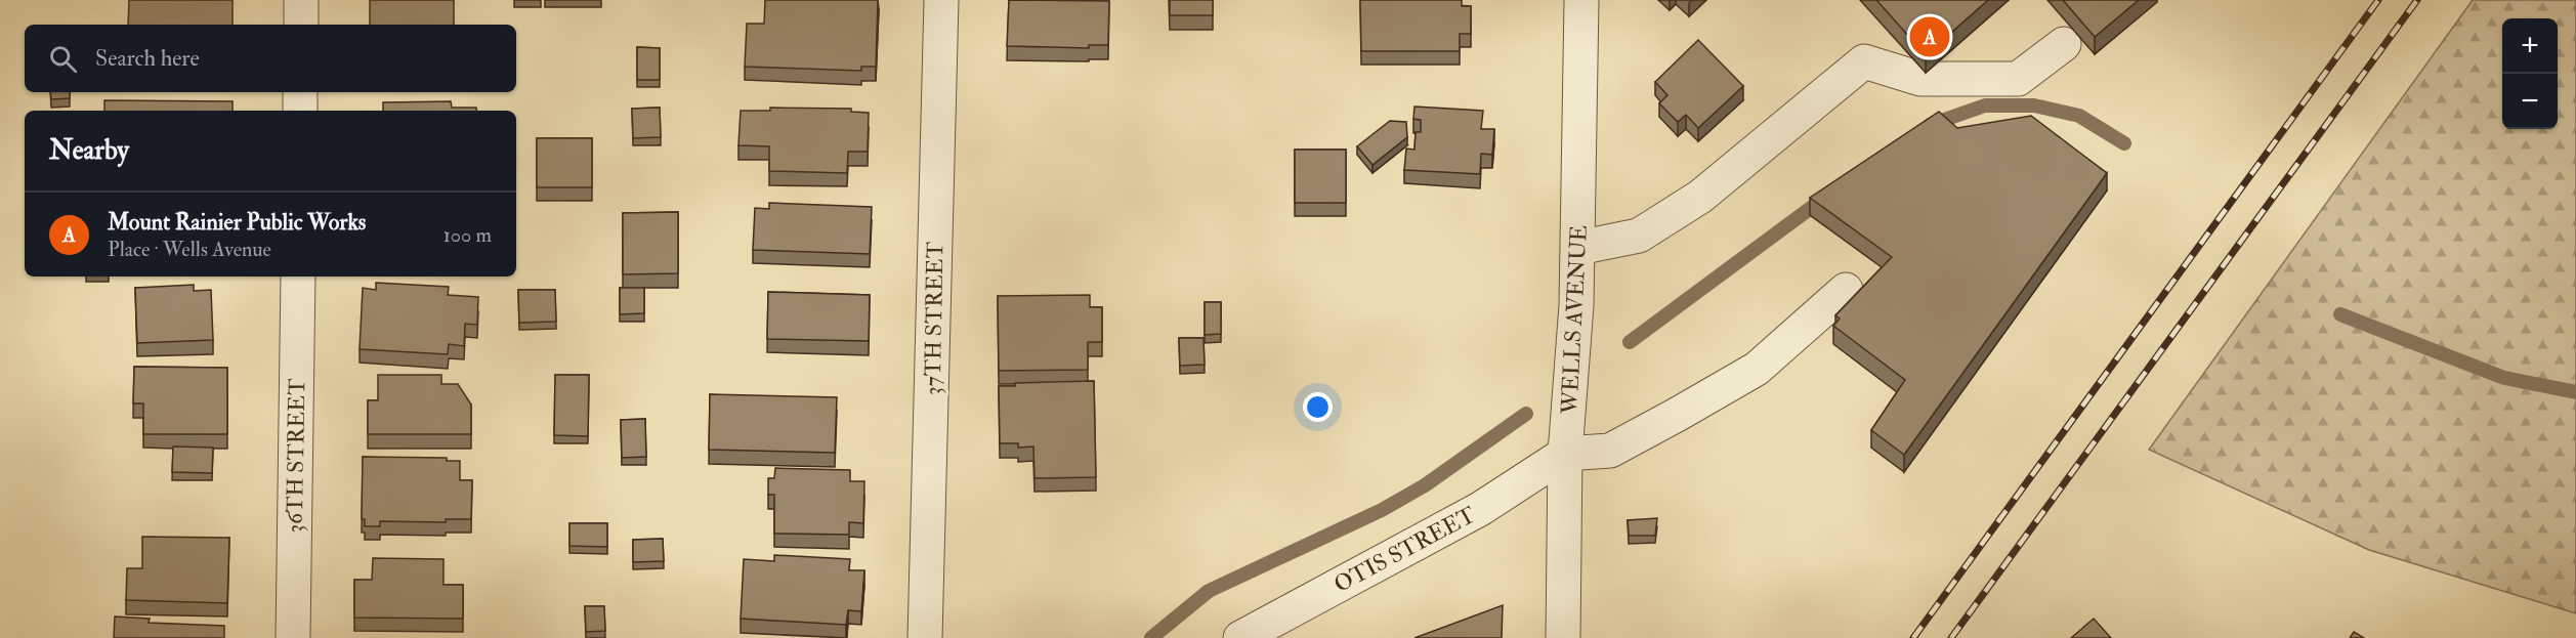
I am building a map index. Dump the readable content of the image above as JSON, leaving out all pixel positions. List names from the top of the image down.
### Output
{
  "streets": {
    "street": [
      "37TH STREET",
      "WELLS AVENUE",
      "36TH STREET",
      "OTIS STREET"
    ]
  },
  "crossings": [
    ["WELLS AVENUE", "OTIS STREET"]
  ],
  "page": {
    "pins": "A",
    "map_buttons": ["+", "−"],
    "search": "Search here",
    "heading": "Nearby",
    "list": [
      {
        "mark": "A",
        "name": "Mount Rainier Public Works",
        "note": "Place · Wells Avenue",
        "value": "100 m"
      }
    ]
  }
}
